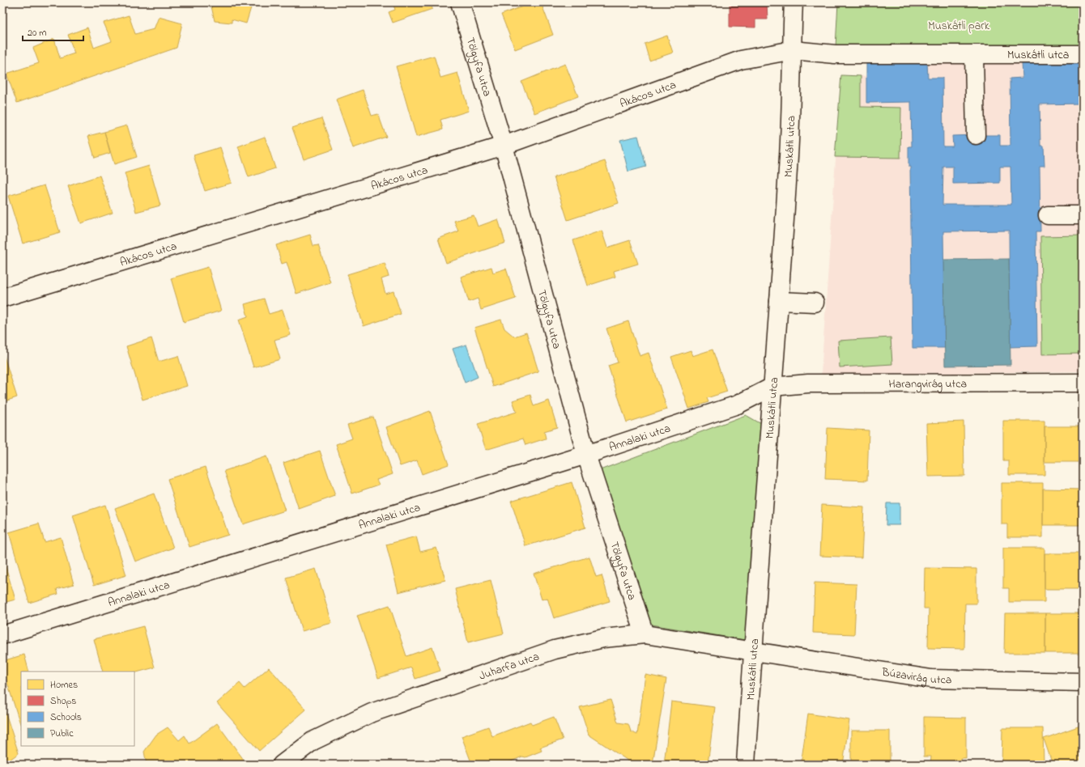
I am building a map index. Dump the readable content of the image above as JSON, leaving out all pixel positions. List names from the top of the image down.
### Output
{
  "streets": {
    "street": [
      "Muskátli utca",
      "Tölgyfa utca",
      "Akácos utca",
      "Harangvirág utca",
      "Annalaki utca",
      "Juharfa utca",
      "Búzavirág utca"
    ]
  },
  "crossings": [
    ["Muskátli utca", "Akácos utca"],
    ["Muskátli utca", "Harangvirág utca"],
    ["Muskátli utca", "Annalaki utca"],
    ["Muskátli utca", "Juharfa utca"],
    ["Muskátli utca", "Búzavirág utca"],
    ["Tölgyfa utca", "Akácos utca"],
    ["Tölgyfa utca", "Annalaki utca"],
    ["Tölgyfa utca", "Juharfa utca"],
    ["Harangvirág utca", "Annalaki utca"],
    ["Juharfa utca", "Búzavirág utca"]
  ],
  "parks": ["Muskátli park"],
  "legend": [
    "Homes",
    "Shops",
    "Schools",
    "Public"
  ],
  "scale_bar": "20 m"
}
